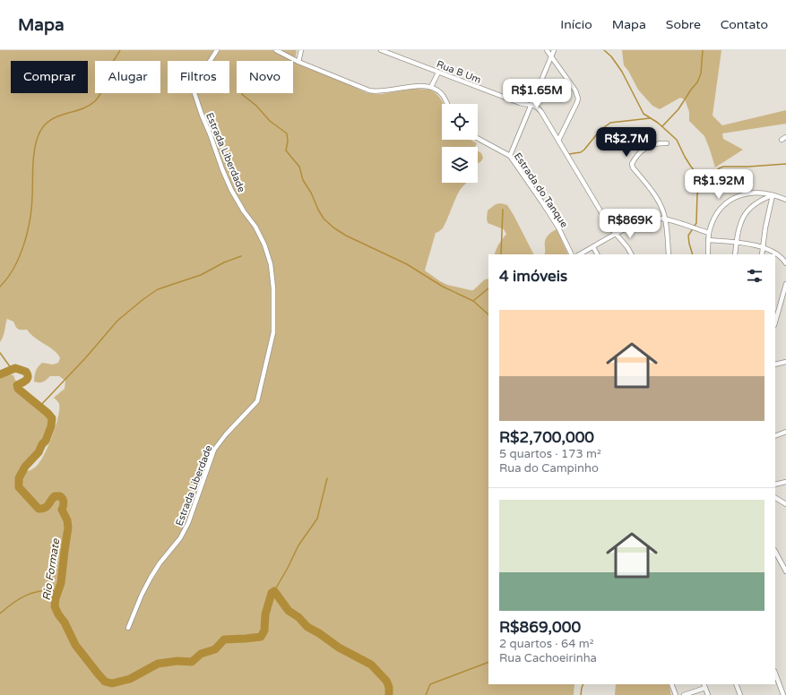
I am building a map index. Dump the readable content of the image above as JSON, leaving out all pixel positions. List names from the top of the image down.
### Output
{
  "streets": {
    "street": ["Rua B Um", "Estrada Liberdade", "Estrada do Tanque"]
  },
  "water": ["Rio Formate"],
  "page": {
    "header": "Mapa",
    "nav": [
      "Início",
      "Mapa",
      "Sobre",
      "Contato"
    ],
    "chip": [
      "Comprar",
      "Alugar",
      "Filtros",
      "Novo"
    ],
    "price": [
      "R$1.65M",
      "R$2.7M",
      "R$1.92M",
      "R$869K"
    ],
    "heading": "4 imóveis",
    "list": [
      {
        "name": "R$2,700,000",
        "note": "5 quartos · 173 m² · Rua do Campinho"
      },
      {
        "name": "R$869,000",
        "note": "2 quartos · 64 m² · Rua Cachoeirinha"
      }
    ]
  }
}
